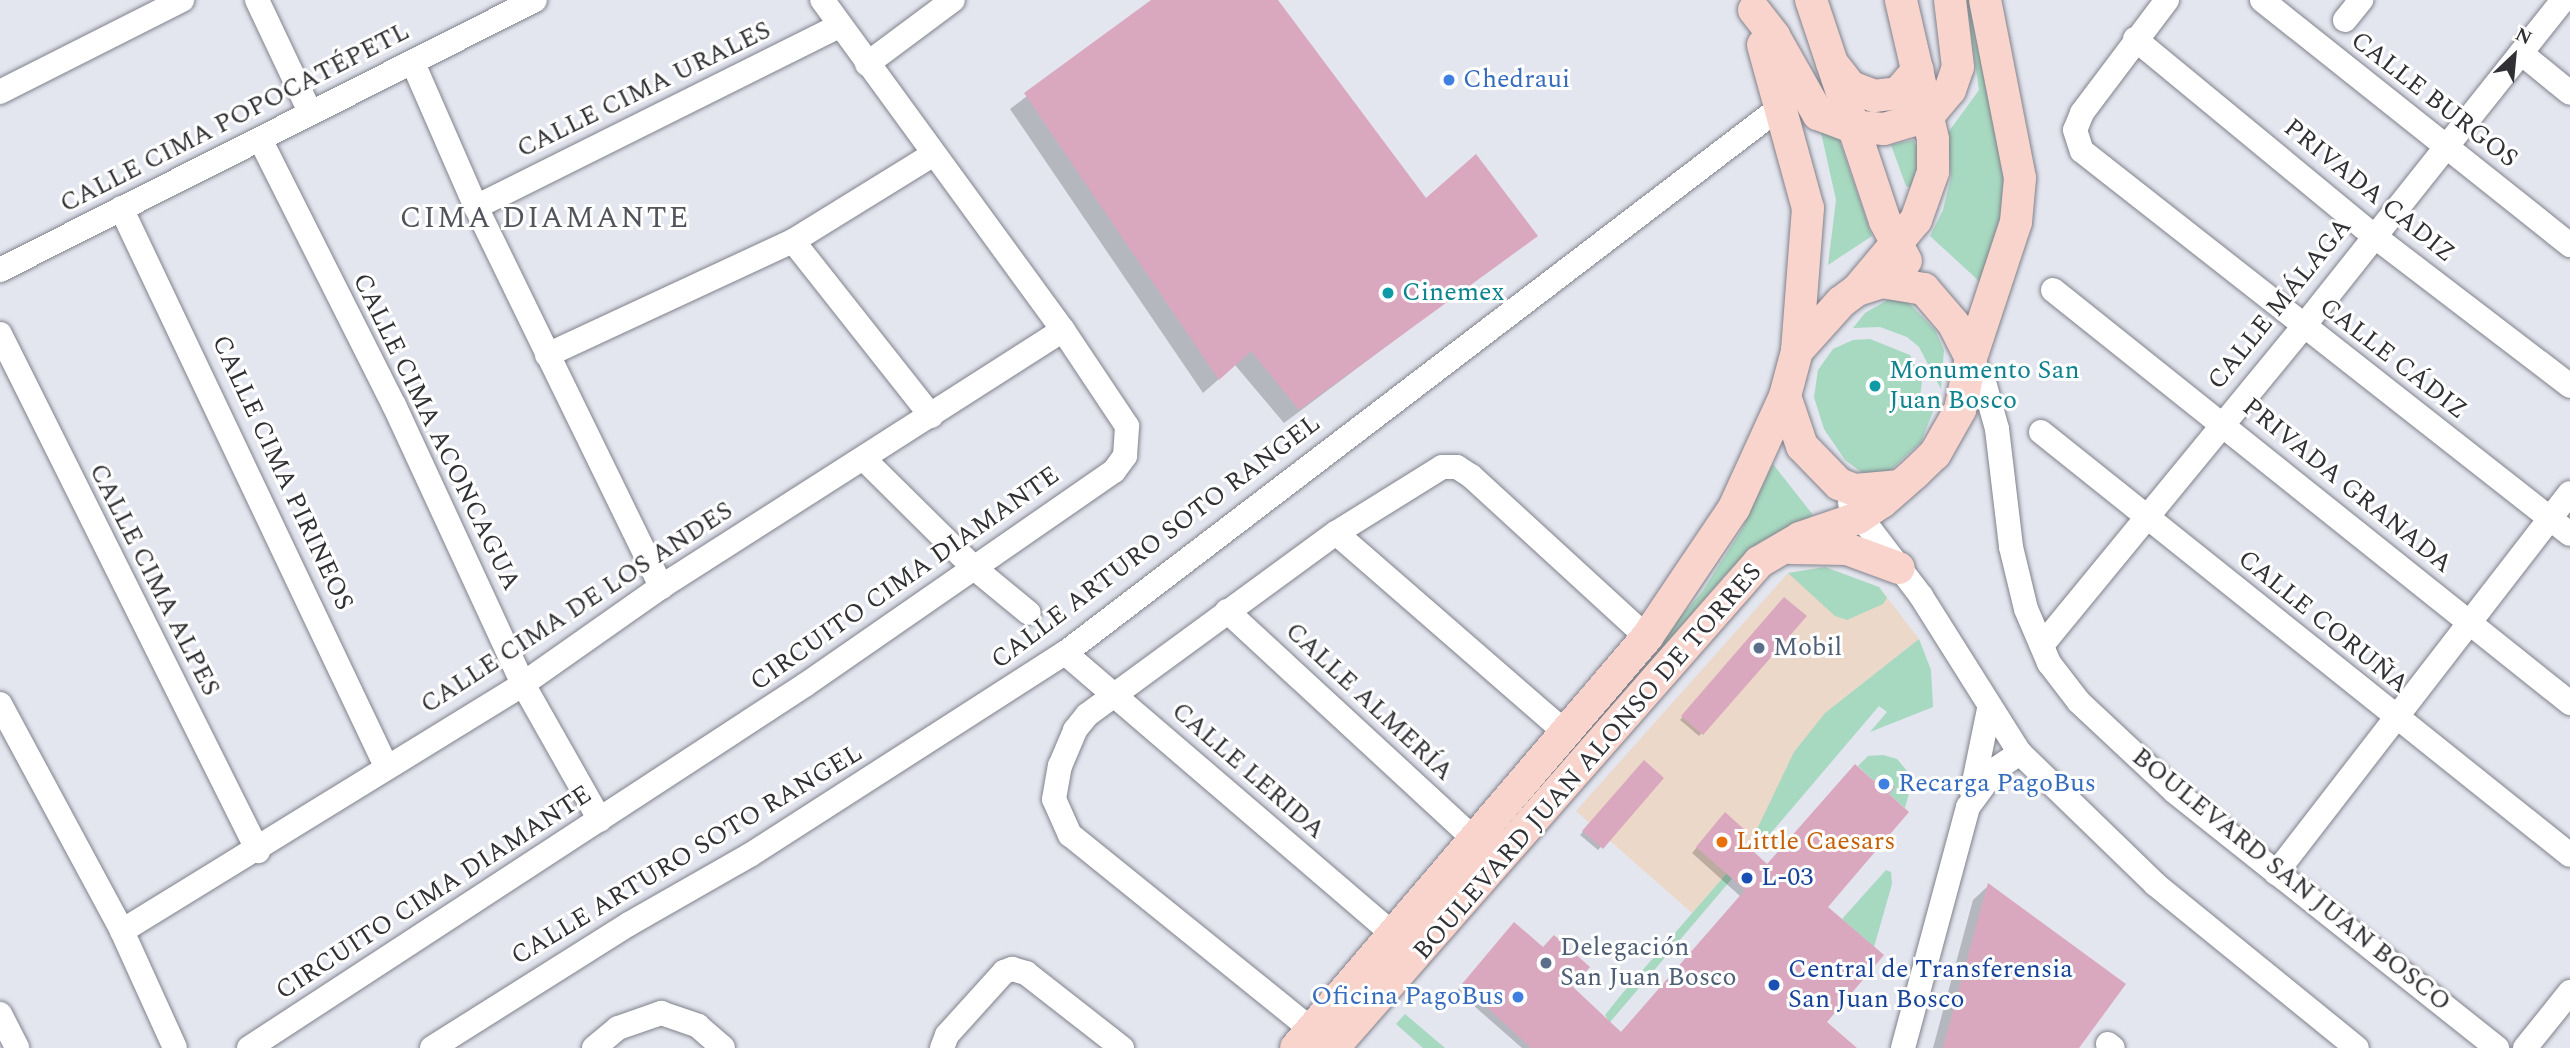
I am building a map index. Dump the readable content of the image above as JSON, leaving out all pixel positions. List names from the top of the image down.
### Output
{
  "streets": {
    "main road": ["BOULEVARD JUAN ALONSO DE TORRES"],
    "street": [
      "CALLE CIMA URALES",
      "CALLE BURGOS",
      "CALLE CIMA POPOCATÉPETL",
      "PRIVADA CADIZ",
      "CALLE MÁLAGA",
      "CALLE CÁDIZ",
      "CALLE CIMA ACONCAGUA",
      "CALLE CIMA PIRINEOS",
      "PRIVADA GRANADA",
      "CALLE ARTURO SOTO RANGEL",
      "CIRCUITO CIMA DIAMANTE",
      "CALLE CIMA ALPES",
      "CALLE CIMA DE LOS ANDES",
      "CALLE CORUÑA",
      "CALLE ALMERÍA",
      "CALLE LERIDA",
      "BOULEVARD SAN JUAN BOSCO"
    ]
  },
  "crossings": [
    ["CALLE CIMA URALES", "CIRCUITO CIMA DIAMANTE"],
    ["CALLE BURGOS", "CALLE MÁLAGA"],
    ["CALLE CIMA POPOCATÉPETL", "CALLE CIMA ACONCAGUA"],
    ["CALLE CIMA POPOCATÉPETL", "CALLE CIMA PIRINEOS"],
    ["PRIVADA CADIZ", "CALLE MÁLAGA"],
    ["PRIVADA CADIZ", "CALLE CÁDIZ"],
    ["CALLE MÁLAGA", "CALLE CÁDIZ"],
    ["CALLE MÁLAGA", "PRIVADA GRANADA"],
    ["CALLE MÁLAGA", "CALLE CORUÑA"],
    ["CALLE MÁLAGA", "BOULEVARD SAN JUAN BOSCO"],
    ["CALLE CIMA ACONCAGUA", "CIRCUITO CIMA DIAMANTE"],
    ["CALLE CIMA ACONCAGUA", "CALLE CIMA DE LOS ANDES"],
    ["CALLE CIMA PIRINEOS", "CALLE CIMA DE LOS ANDES"],
    ["CALLE ARTURO SOTO RANGEL", "CALLE LERIDA"],
    ["CIRCUITO CIMA DIAMANTE", "CALLE CIMA DE LOS ANDES"],
    ["CALLE CIMA ALPES", "CALLE CIMA DE LOS ANDES"],
    ["CALLE ALMERÍA", "BOULEVARD JUAN ALONSO DE TORRES"],
    ["BOULEVARD JUAN ALONSO DE TORRES", "CALLE LERIDA"],
    ["BOULEVARD JUAN ALONSO DE TORRES", "BOULEVARD SAN JUAN BOSCO"]
  ],
  "districts": ["CIMA DIAMANTE"],
  "places": [
    "Chedraui",
    "Cinemex",
    "Monumento San Juan Bosco",
    "Mobil",
    "Recarga PagoBus",
    "Little Caesars",
    "L-03",
    "Delegación San Juan Bosco",
    "Central de Transferensia San Juan Bosco",
    "Oficina PagoBus"
  ],
  "north": "top right"
}
